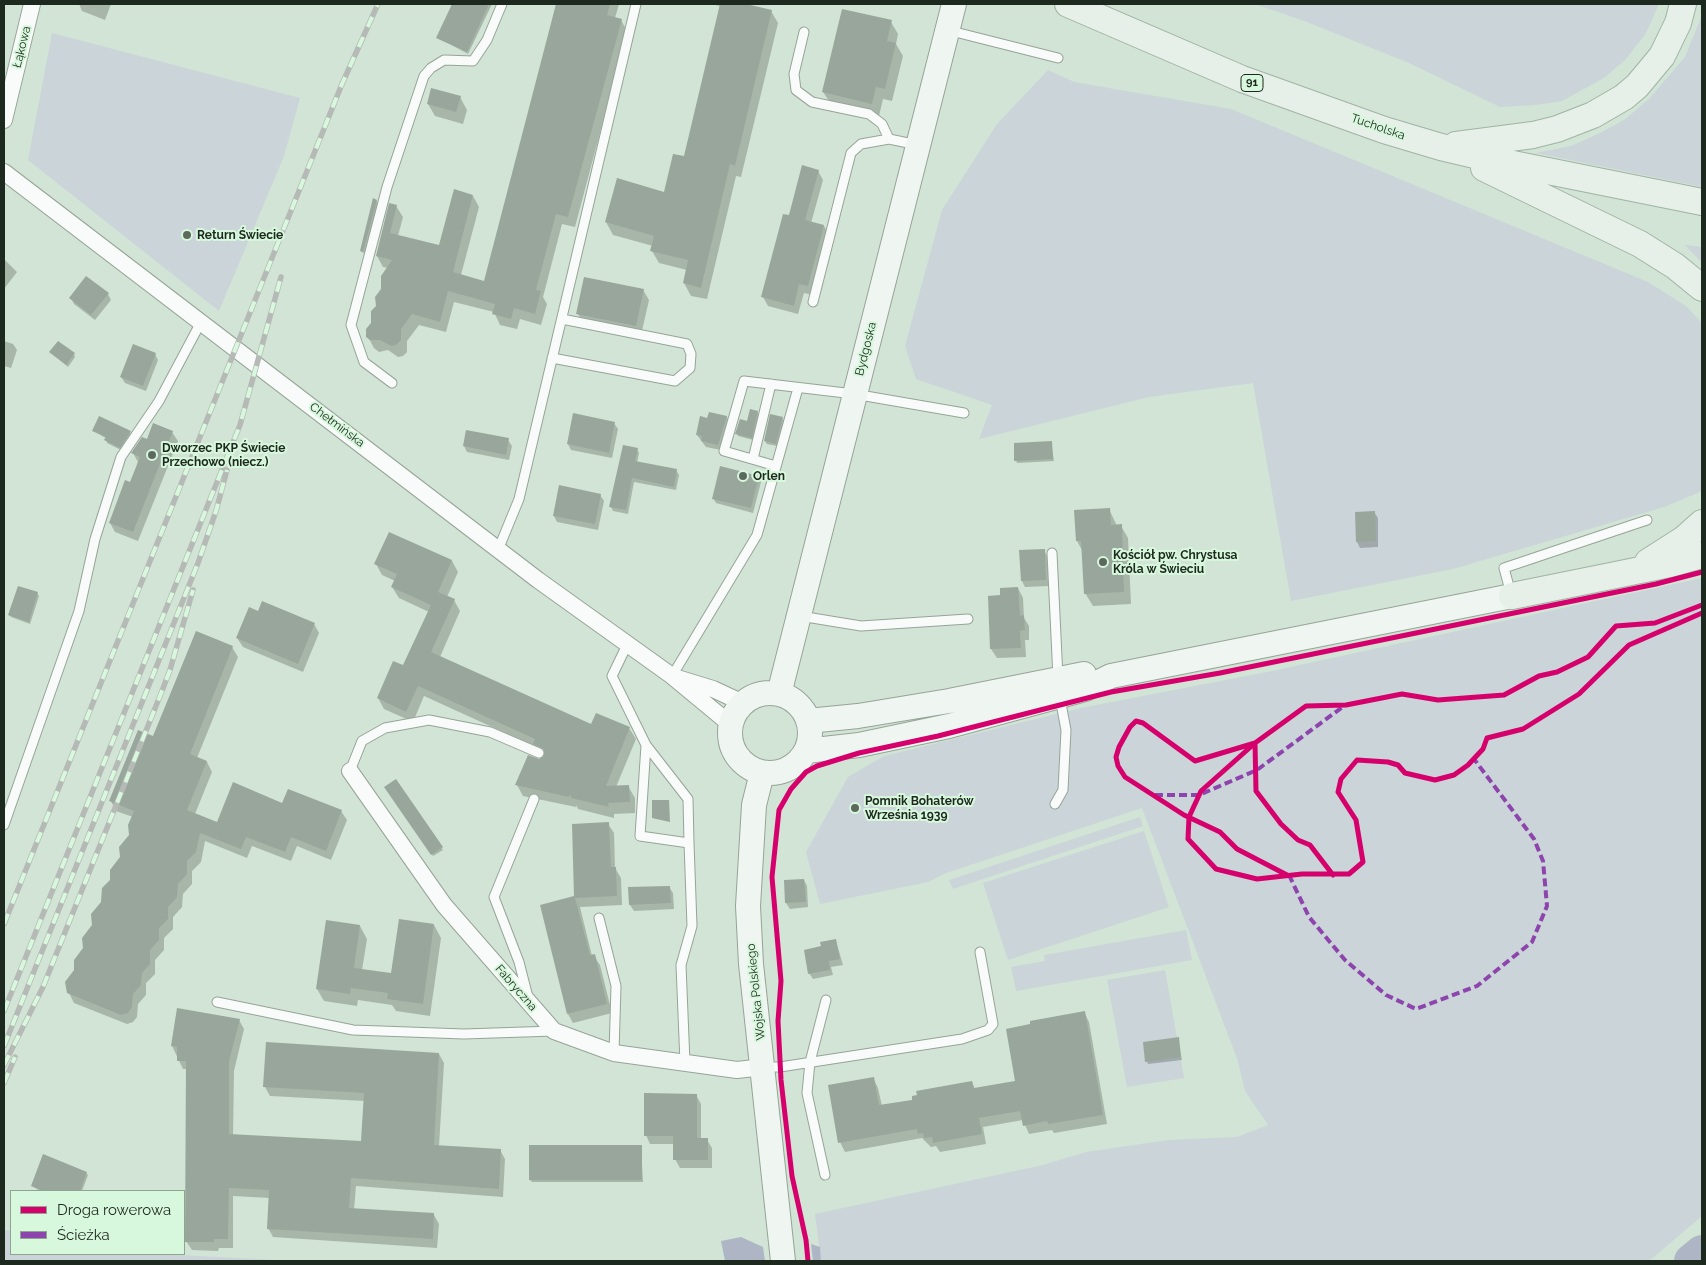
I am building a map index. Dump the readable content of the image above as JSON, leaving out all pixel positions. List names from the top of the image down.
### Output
{
  "streets": {
    "main road": ["91", "Tucholska"],
    "street": [
      "Łąkowa",
      "Bydgoska",
      "Chełmińska",
      "Fabryczna",
      "Wojska Polskiego"
    ]
  },
  "crossings": [
    ["Bydgoska", "Chełmińska"],
    ["Bydgoska", "Wojska Polskiego"],
    ["Chełmińska", "Wojska Polskiego"],
    ["Fabryczna", "Wojska Polskiego"]
  ],
  "places": [
    "Return Świecie",
    "Dworzec PKP Świecie Przechowo (niecz.)",
    "Orlen",
    "Kościół pw. Chrystusa Króla w Świeciu",
    "Pomnik Bohaterów Września 1939"
  ],
  "legend": ["Droga rowerowa", "Ścieżka"]
}
